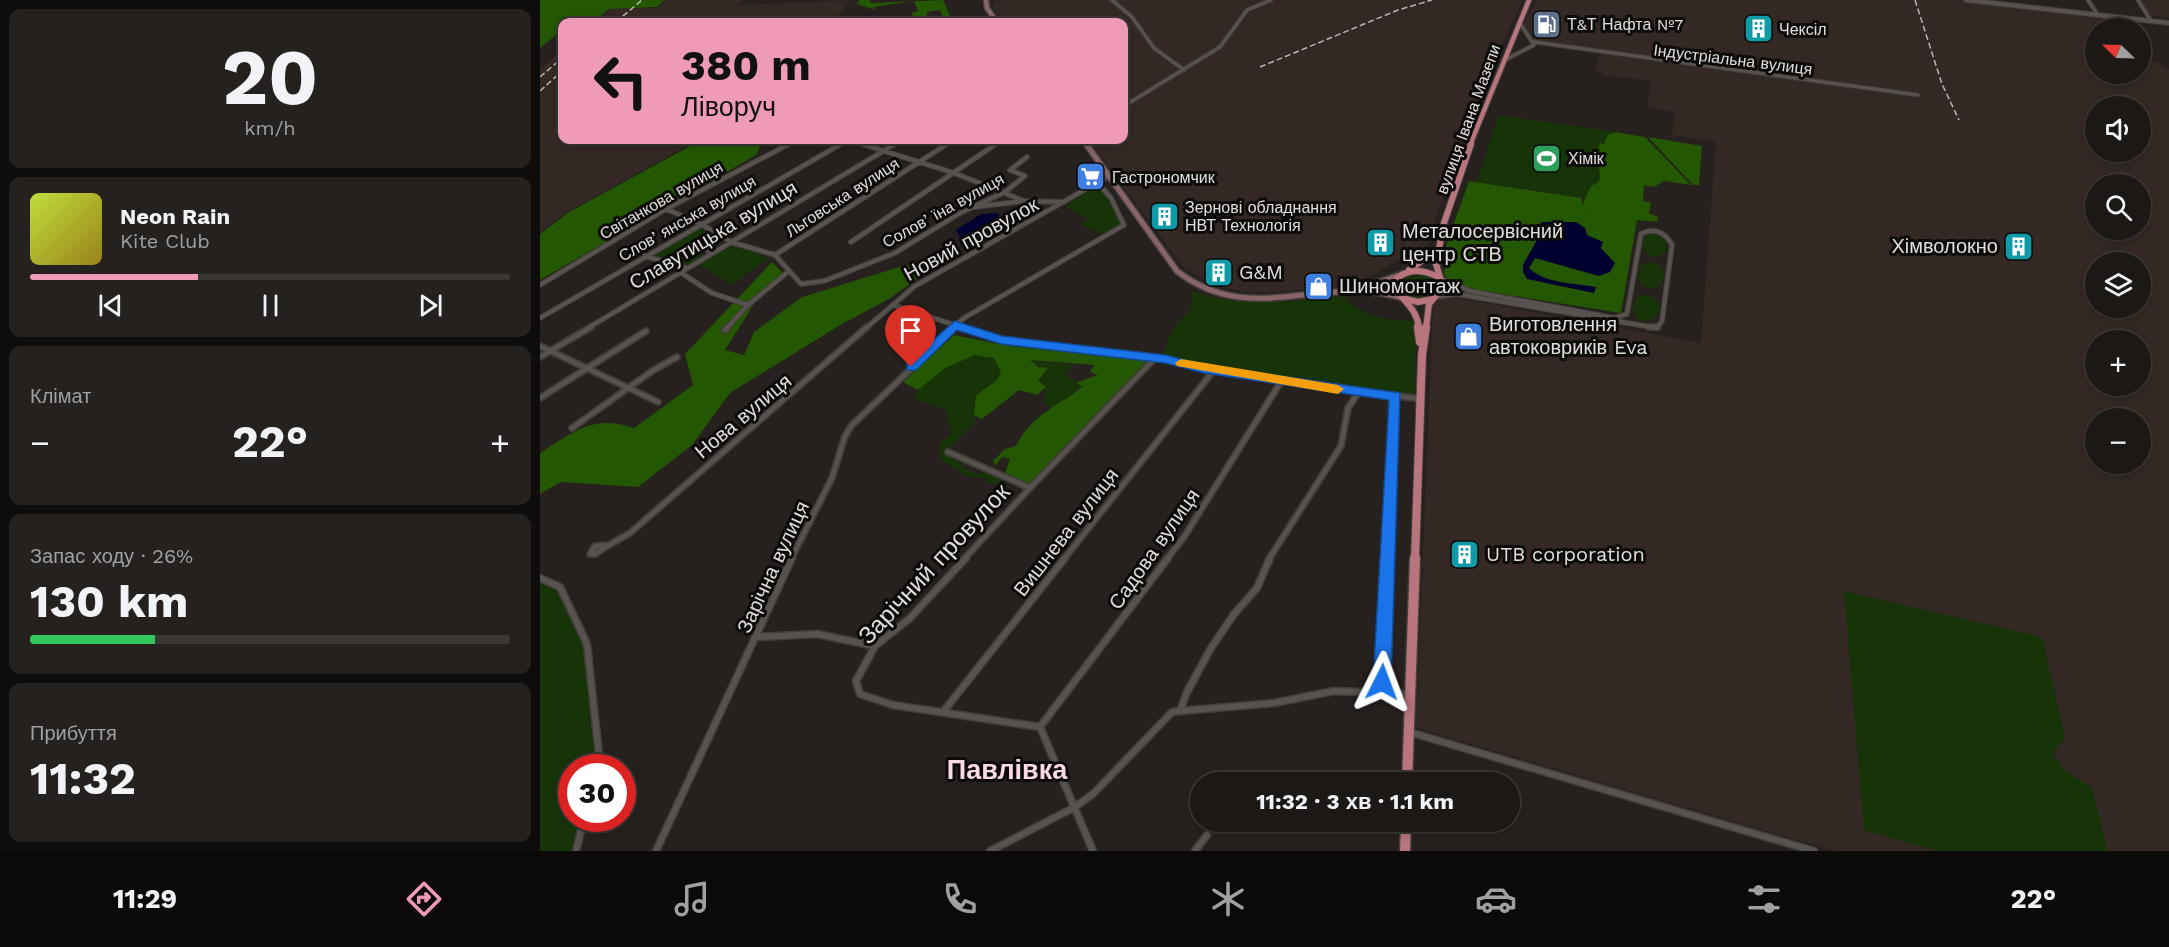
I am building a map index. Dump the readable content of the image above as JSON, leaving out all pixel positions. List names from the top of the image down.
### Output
{
  "streets": {
    "main road": ["вулиця Івана Мазепи"],
    "street": [
      "Індустріальна вулиця",
      "Льговська вулиця",
      "Світанкова вулиця",
      "Соловʼїна вулиця",
      "Словʼянська вулиця",
      "Славутицька вулиця",
      "Новий провулок",
      "Нова вулиця",
      "Вишнева вулиця",
      "Садова вулиця",
      "Зарічний провулок",
      "Зарічна вулиця"
    ]
  },
  "crossings": [
    ["Індустріальна вулиця", "вулиця Івана Мазепи"],
    ["Новий провулок", "Нова вулиця"],
    ["Вишнева вулиця", "Зарічний провулок"],
    ["Садова вулиця", "Зарічний провулок"]
  ],
  "districts": ["Павлівка"],
  "places": {
    "fuel station": ["Т&Т Нафта №7"],
    "building": [
      "Чексіл",
      "Зернові обладнання НВТ Технологія",
      "Металосервісний центр СТВ",
      "Хімволокно",
      "G&M",
      "UTB corporation"
    ],
    "sports": ["Хімік"],
    "supermarket": ["Гастрономчик"],
    "shop": ["Шиномонтаж", "Виготовлення автоковриків Eva"]
  },
  "north": "top left",
  "page": {
    "tile": [
      ["20", "km/h"],
      "Клімат",
      ["Запас ходу · 26%", "130 km"],
      ["Прибуття", "11:32"]
    ],
    "map_buttons": ["+", "−"],
    "turn": ["380 m", "Ліворуч"],
    "song": ["Neon Rain", "Kite Club"],
    "heat": ["−", "22°", "+"],
    "limit": "30",
    "trip": "11:32 · 3 хв · 1.1 km",
    "tabs": ["11:29", "22°"]
  }
}
